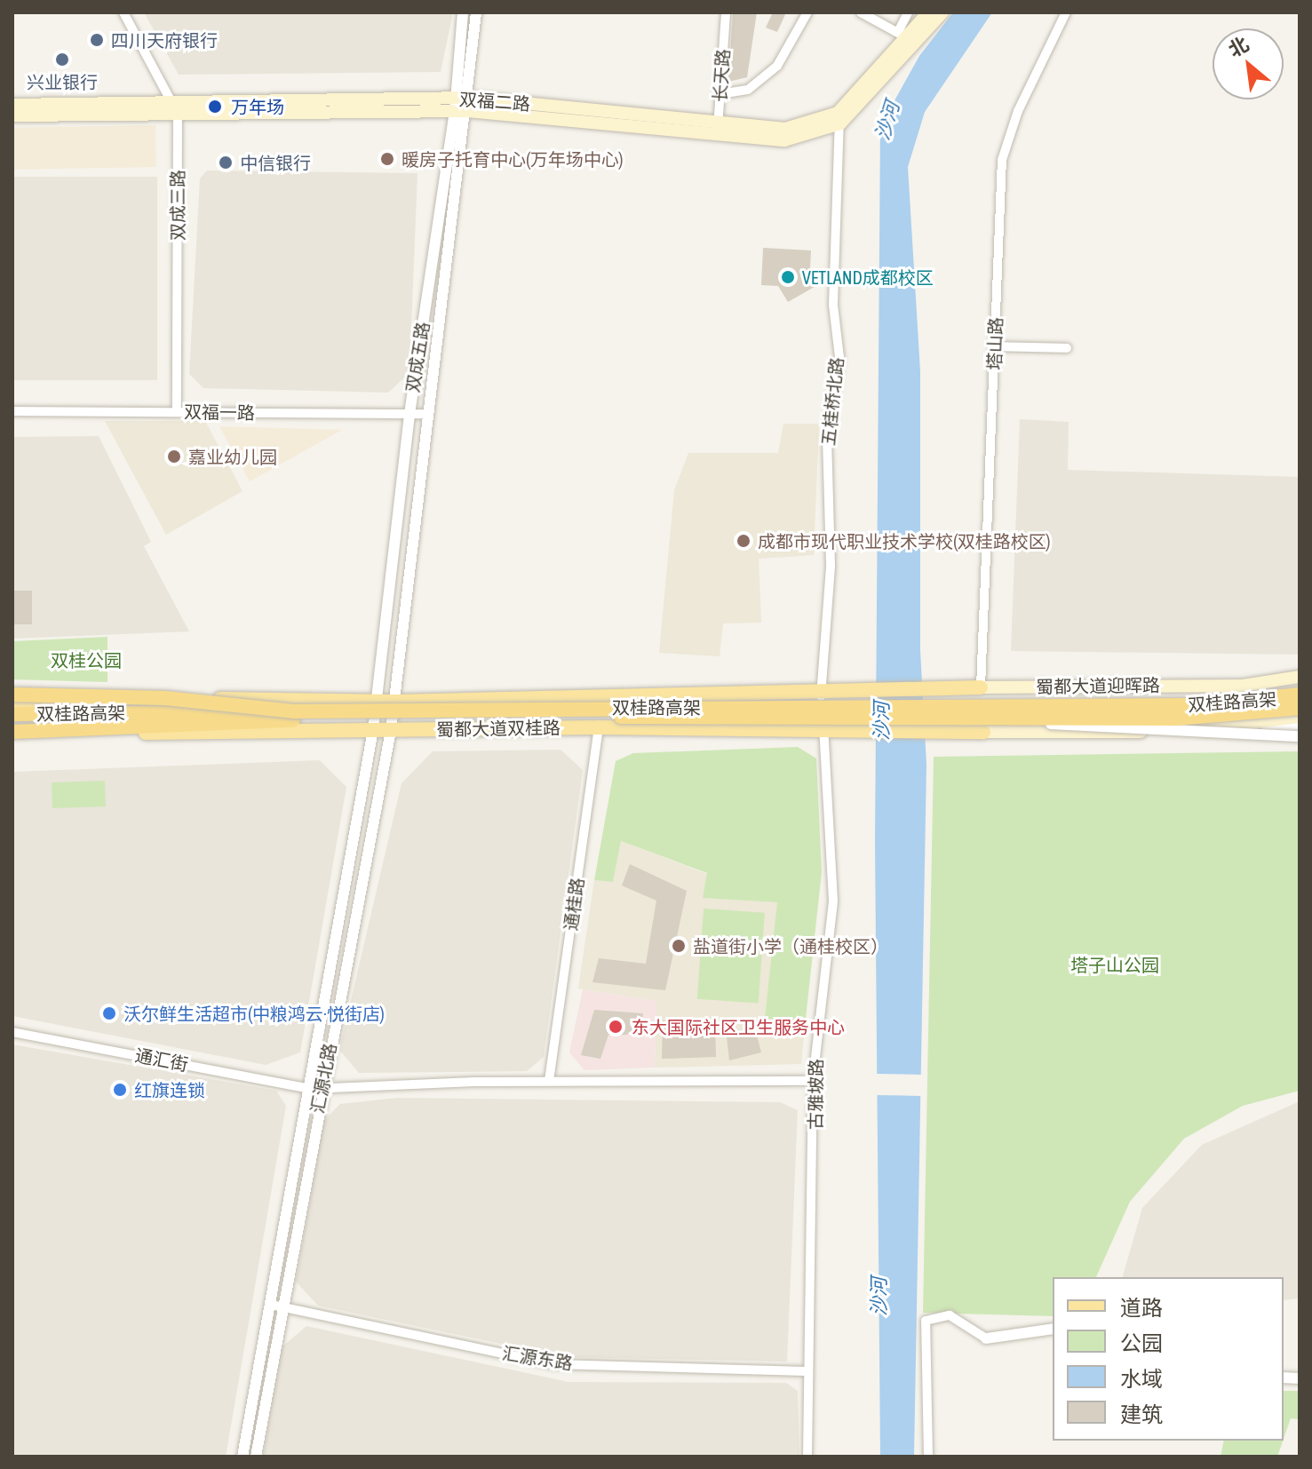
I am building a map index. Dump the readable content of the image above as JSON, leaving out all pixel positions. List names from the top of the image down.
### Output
{
  "streets": {
    "highway": ["双桂路高架"],
    "main road": ["双福二路", "蜀都大道迎晖路", "蜀都大道双桂路"],
    "street": [
      "长天路",
      "双成三路",
      "塔山路",
      "双成五路",
      "五桂桥北路",
      "双福一路",
      "通桂路",
      "通汇街",
      "汇源北路",
      "古雅坡路",
      "汇源东路"
    ]
  },
  "crossings": [
    ["长天路", "双福二路"],
    ["双福二路", "双成三路"],
    ["双福二路", "双成五路"],
    ["双福二路", "五桂桥北路"],
    ["双成三路", "双福一路"],
    ["塔山路", "蜀都大道迎晖路"],
    ["塔山路", "蜀都大道双桂路"],
    ["双成五路", "双福一路"],
    ["双成五路", "蜀都大道双桂路"],
    ["双成五路", "汇源北路"],
    ["五桂桥北路", "蜀都大道双桂路"],
    ["五桂桥北路", "古雅坡路"],
    ["蜀都大道迎晖路", "蜀都大道双桂路"],
    ["双桂路高架", "蜀都大道双桂路"],
    ["蜀都大道双桂路", "通桂路"],
    ["蜀都大道双桂路", "汇源北路"],
    ["蜀都大道双桂路", "古雅坡路"],
    ["通桂路", "通汇街"],
    ["通汇街", "汇源北路"],
    ["通汇街", "古雅坡路"],
    ["汇源北路", "汇源东路"],
    ["古雅坡路", "汇源东路"]
  ],
  "water": ["沙河"],
  "parks": ["双桂公园", "塔子山公园"],
  "places": [
    "四川天府银行",
    "兴业银行",
    "万年场",
    "暖房子托育中心(万年场中心)",
    "中信银行",
    "VETLAND成都校区",
    "嘉业幼儿园",
    "成都市现代职业技术学校(双桂路校区)",
    "盐道街小学（通桂校区）",
    "沃尔鲜生活超市(中粮鸿云·悦街店)",
    "东大国际社区卫生服务中心",
    "红旗连锁"
  ],
  "legend": [
    "道路",
    "公园",
    "水域",
    "建筑"
  ],
  "north": "top left"
}
